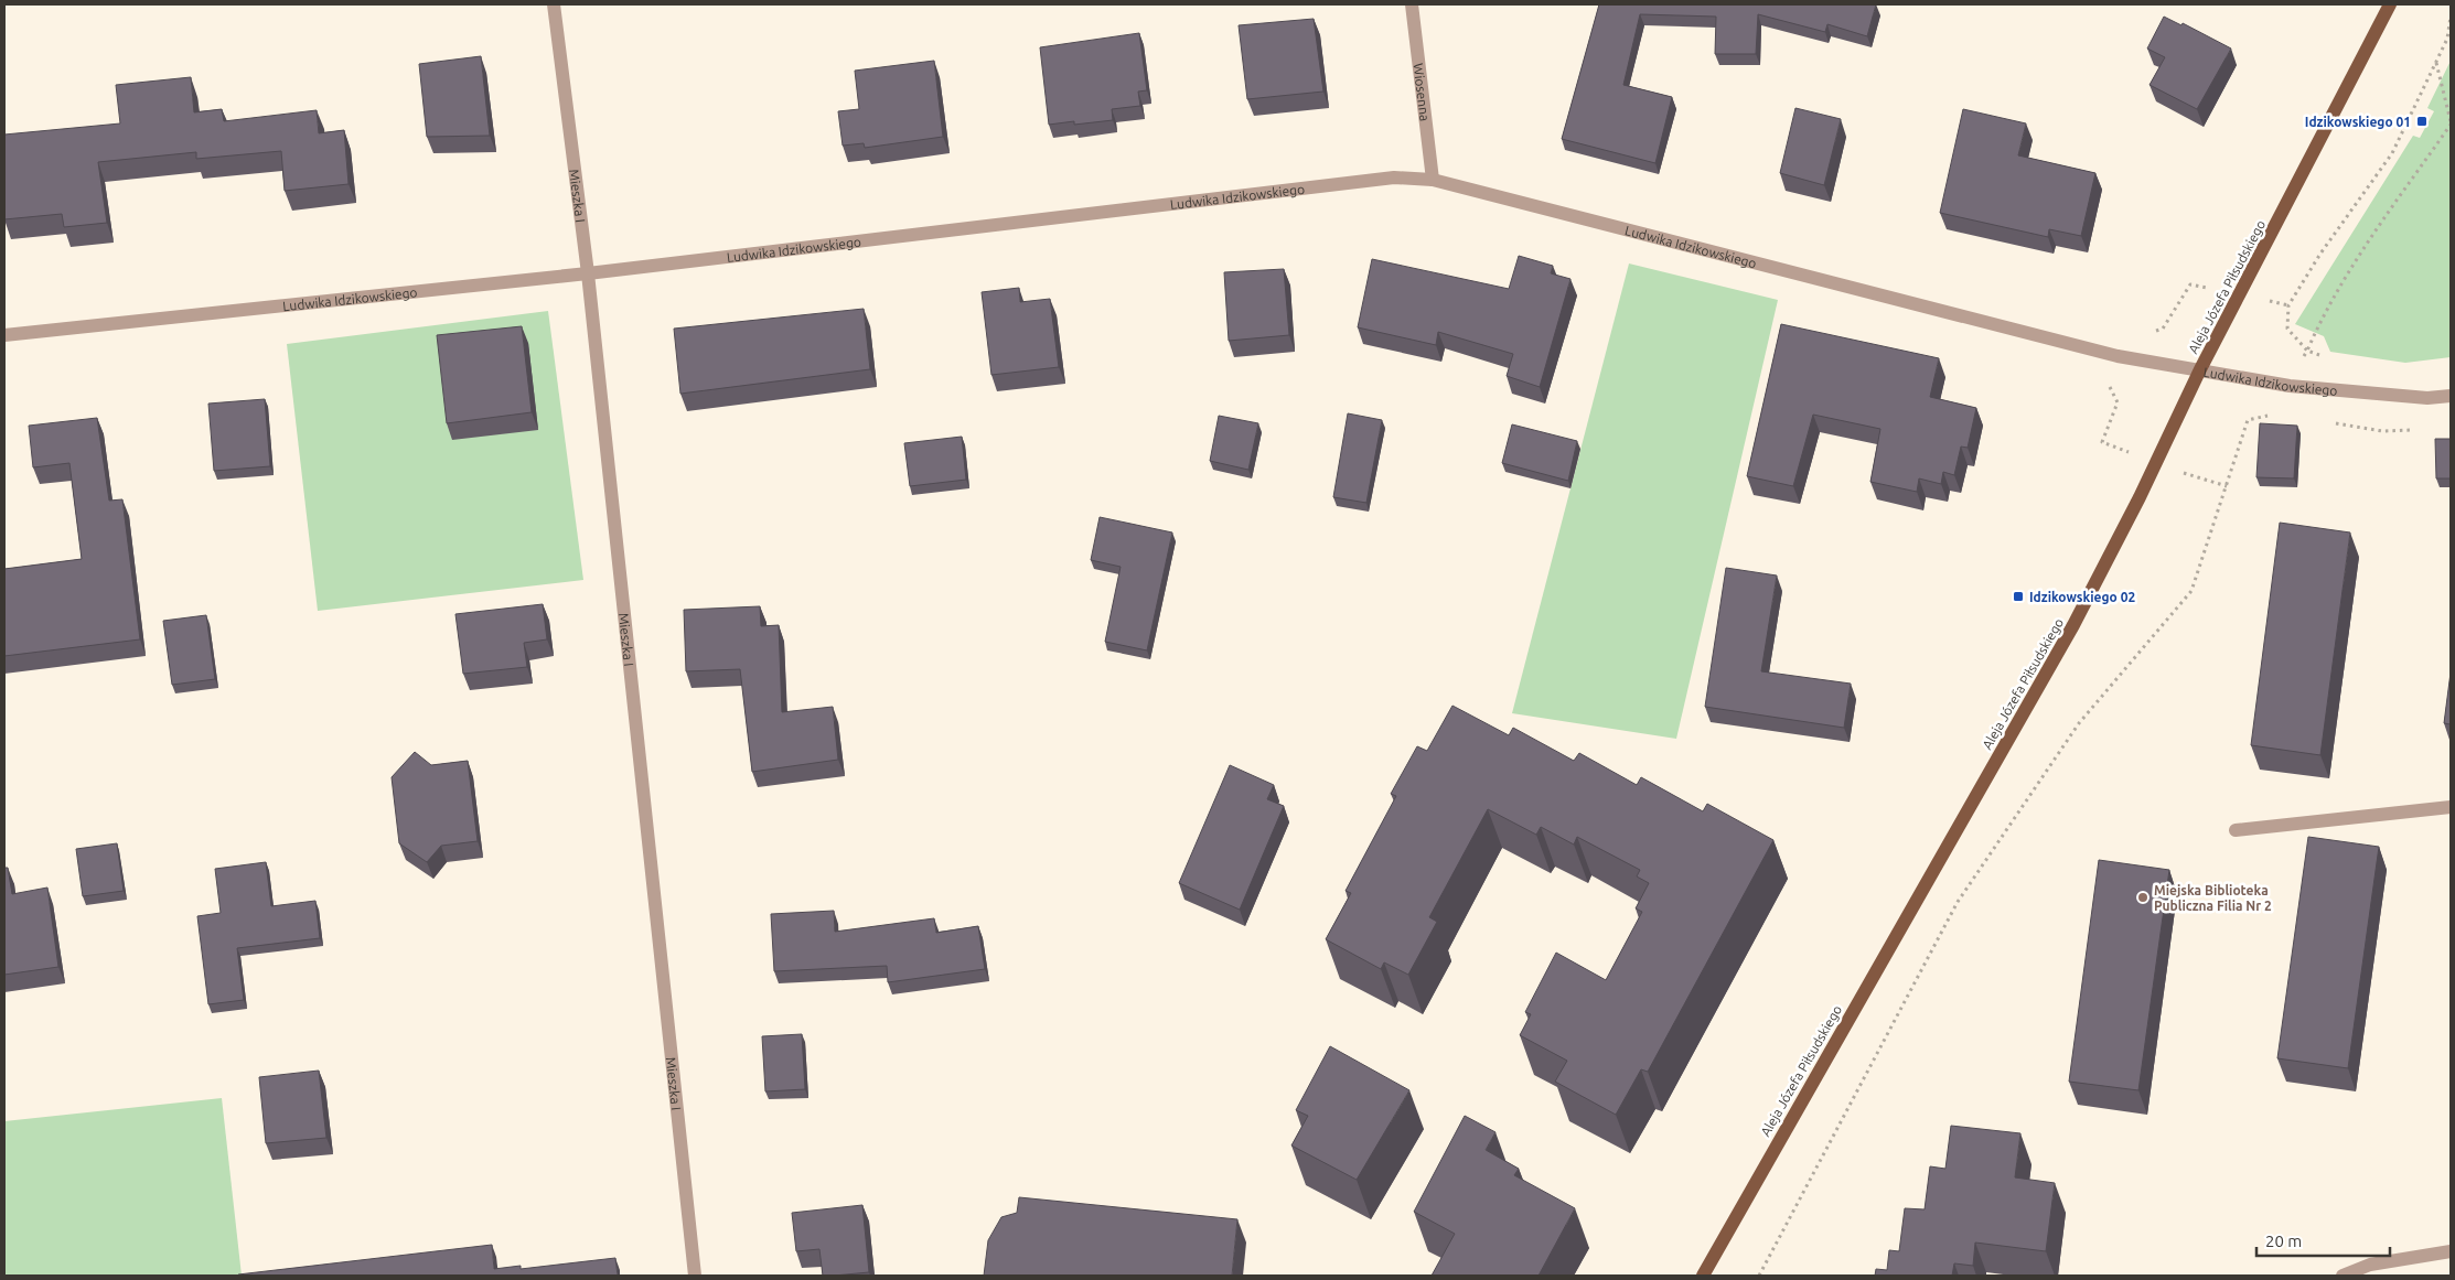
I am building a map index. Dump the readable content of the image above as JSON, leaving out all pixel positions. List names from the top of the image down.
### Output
{
  "streets": {
    "main road": ["Aleja Józefa Piłsudskiego"],
    "street": ["Wiosenna", "Mieszka I", "Ludwika Idzikowskiego"]
  },
  "crossings": [
    ["Wiosenna", "Ludwika Idzikowskiego"],
    ["Mieszka I", "Ludwika Idzikowskiego"],
    ["Ludwika Idzikowskiego", "Aleja Józefa Piłsudskiego"]
  ],
  "places": {
    "transit": ["Idzikowskiego 01", "Idzikowskiego 02"],
    "other": ["Miejska Biblioteka Publiczna Filia Nr 2"]
  },
  "scale_bar": "20 m"
}
